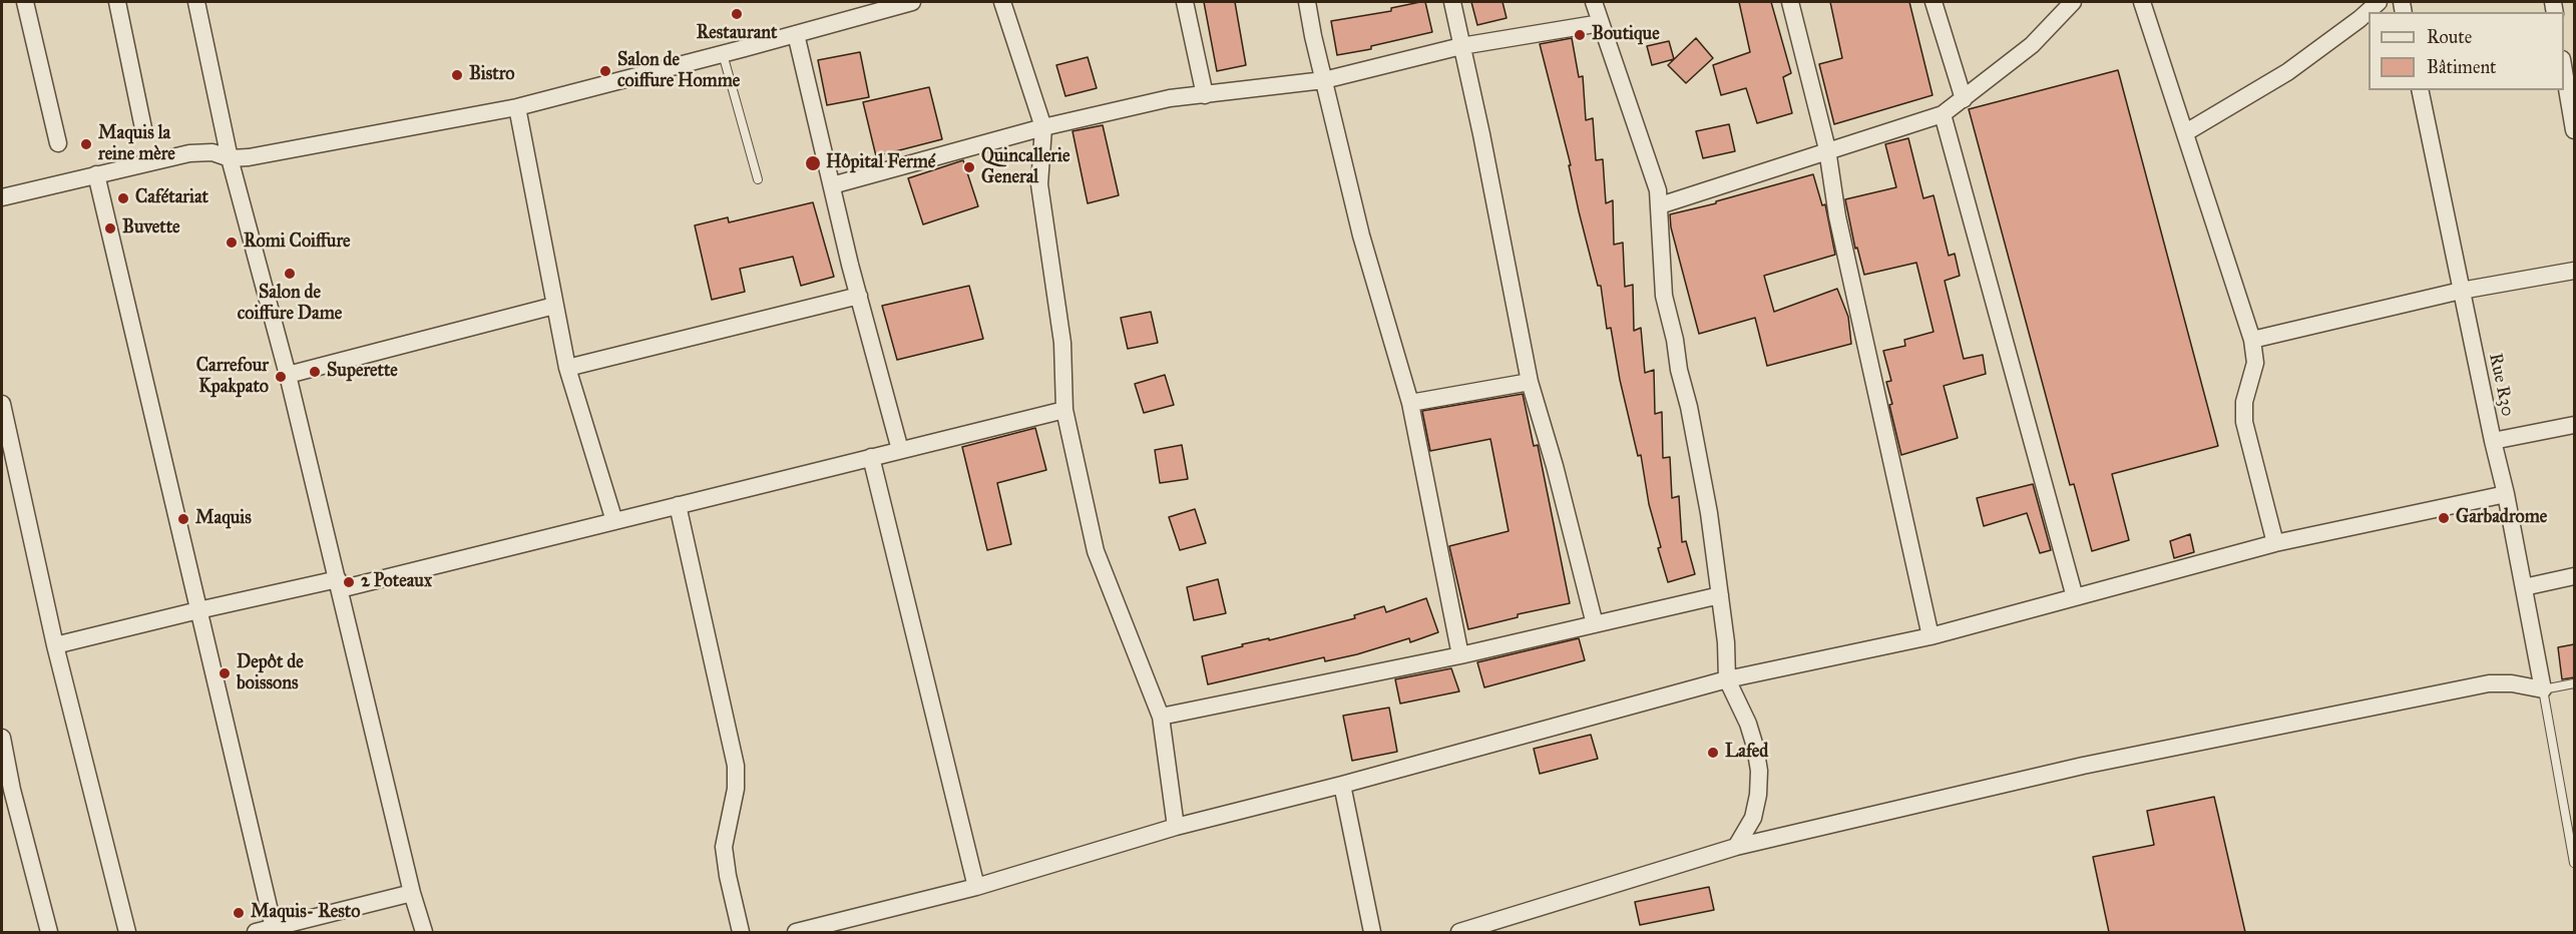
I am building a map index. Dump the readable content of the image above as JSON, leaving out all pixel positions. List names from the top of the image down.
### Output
{
  "streets": {
    "street": ["Rue R30"]
  },
  "places": [
    "Restaurant",
    "Boutique",
    "Salon de coiffure Homme",
    "Bistro",
    "Maquis la reine mère",
    "Hôpital Fermé",
    "Quincallerie General",
    "Cafétariat",
    "Buvette",
    "Romi Coiffure",
    "Salon de coiffure Dame",
    "Superette",
    "Carrefour Kpakpato",
    "Garbadrome",
    "Maquis",
    "2 Poteaux",
    "Depôt de boissons",
    "Lafed",
    "Maquis- Resto"
  ],
  "legend": ["Route", "Bâtiment"]
}
